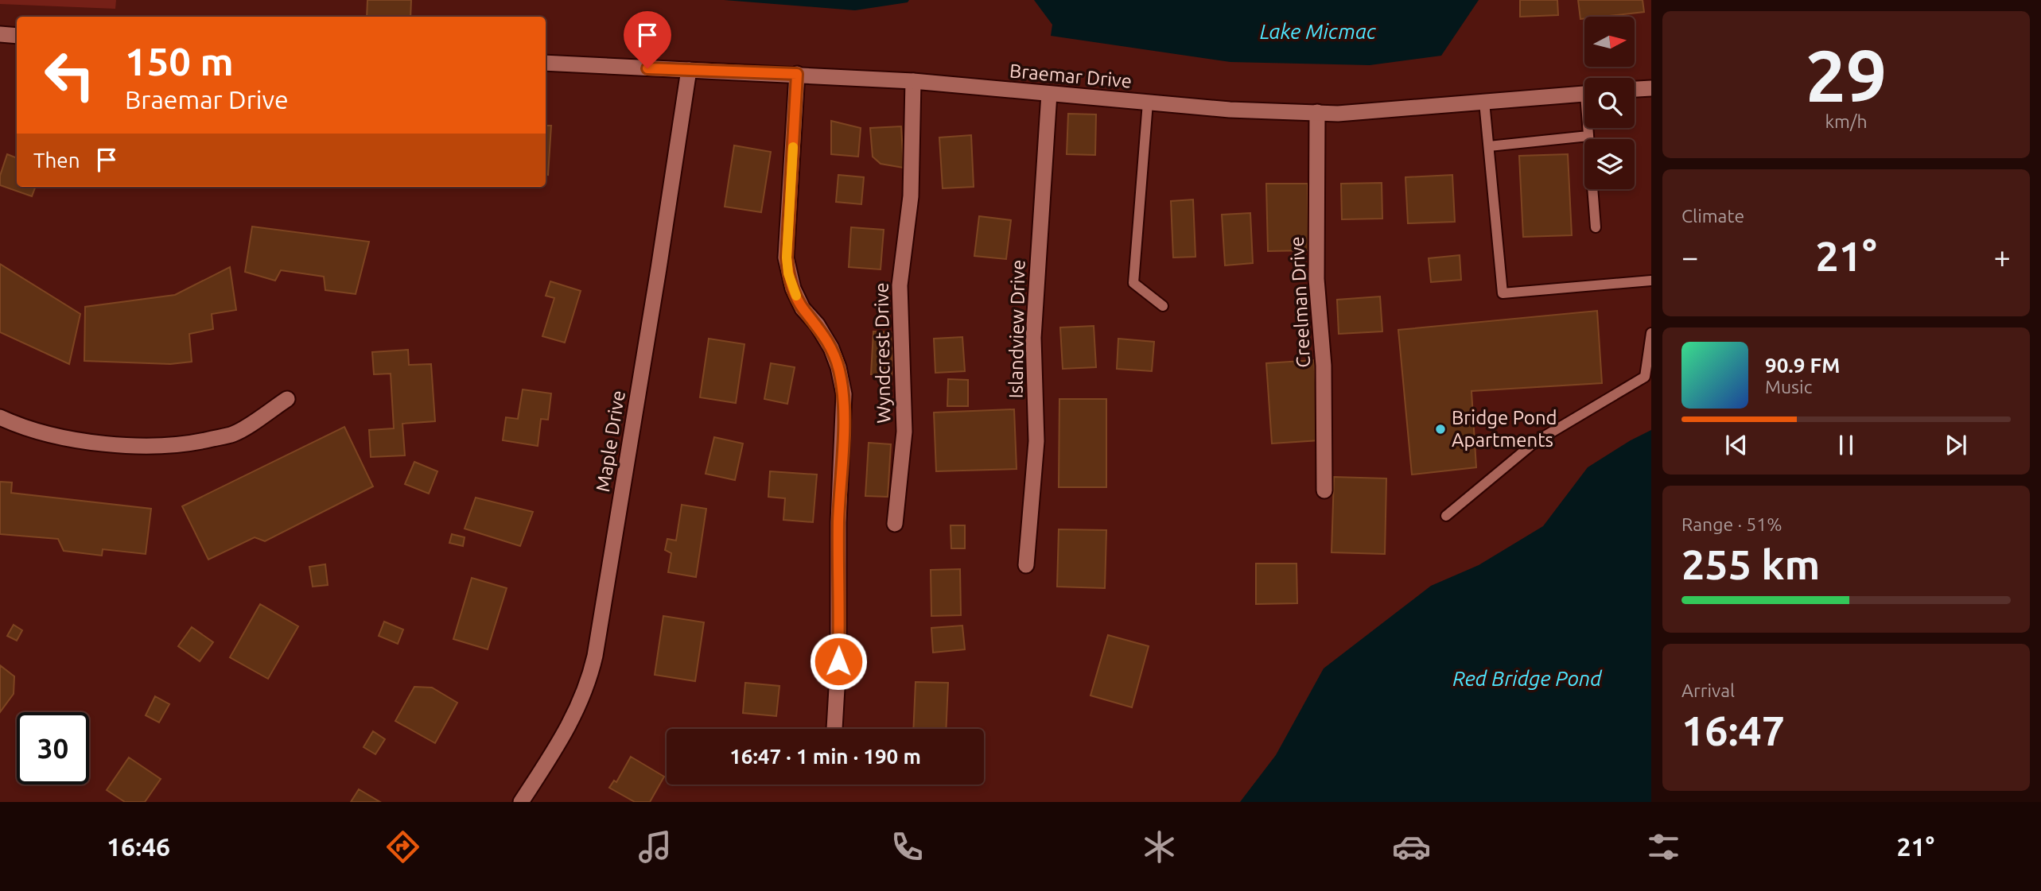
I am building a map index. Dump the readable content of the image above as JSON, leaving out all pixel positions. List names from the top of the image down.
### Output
{
  "streets": {
    "street": [
      "Braemar Drive",
      "Creelman Drive",
      "Islandview Drive",
      "Wyndcrest Drive",
      "Maple Drive"
    ]
  },
  "crossings": [
    ["Braemar Drive", "Creelman Drive"],
    ["Braemar Drive", "Islandview Drive"],
    ["Braemar Drive", "Wyndcrest Drive"],
    ["Braemar Drive", "Maple Drive"]
  ],
  "water": ["Lake Micmac", "Red Bridge Pond"],
  "places": ["Bridge Pond Apartments"],
  "north": "right",
  "page": {
    "tile": [
      ["29", "km/h"],
      "Climate",
      ["Range · 51%", "255 km"],
      ["Arrival", "16:47"]
    ],
    "turn": ["150 m", "Braemar Drive"],
    "then": "Then",
    "heat": ["−", "21°", "+"],
    "song": ["90.9 FM", "Music"],
    "limit": "30",
    "trip": "16:47 · 1 min · 190 m",
    "tabs": ["16:46", "21°"]
  }
}
